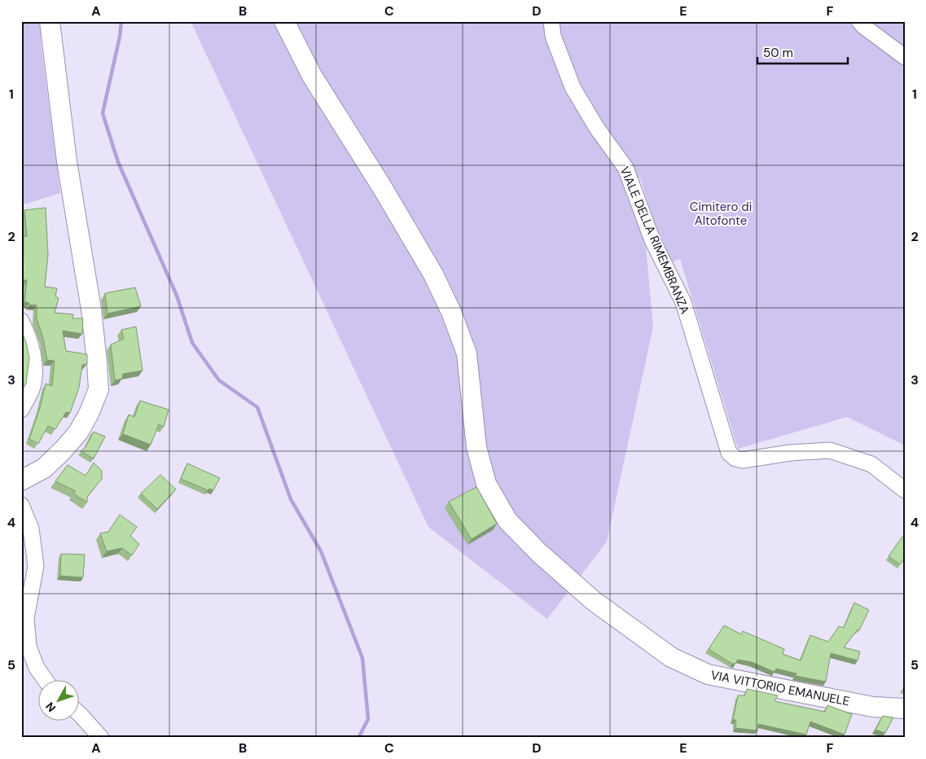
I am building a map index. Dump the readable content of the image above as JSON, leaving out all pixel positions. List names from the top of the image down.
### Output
{
  "streets": {
    "main road": ["VIA VITTORIO EMANUELE"],
    "street": ["VIALE DELLA RIMEMBRANZA"]
  },
  "parks": ["Cimitero di Altofonte"],
  "scale_bar": "50 m",
  "north": "bottom left",
  "grid": {
    "columns": [
      "A",
      "B",
      "C",
      "D",
      "E",
      "F"
    ],
    "rows": [
      "1",
      "2",
      "3",
      "4",
      "5"
    ]
  }
}
